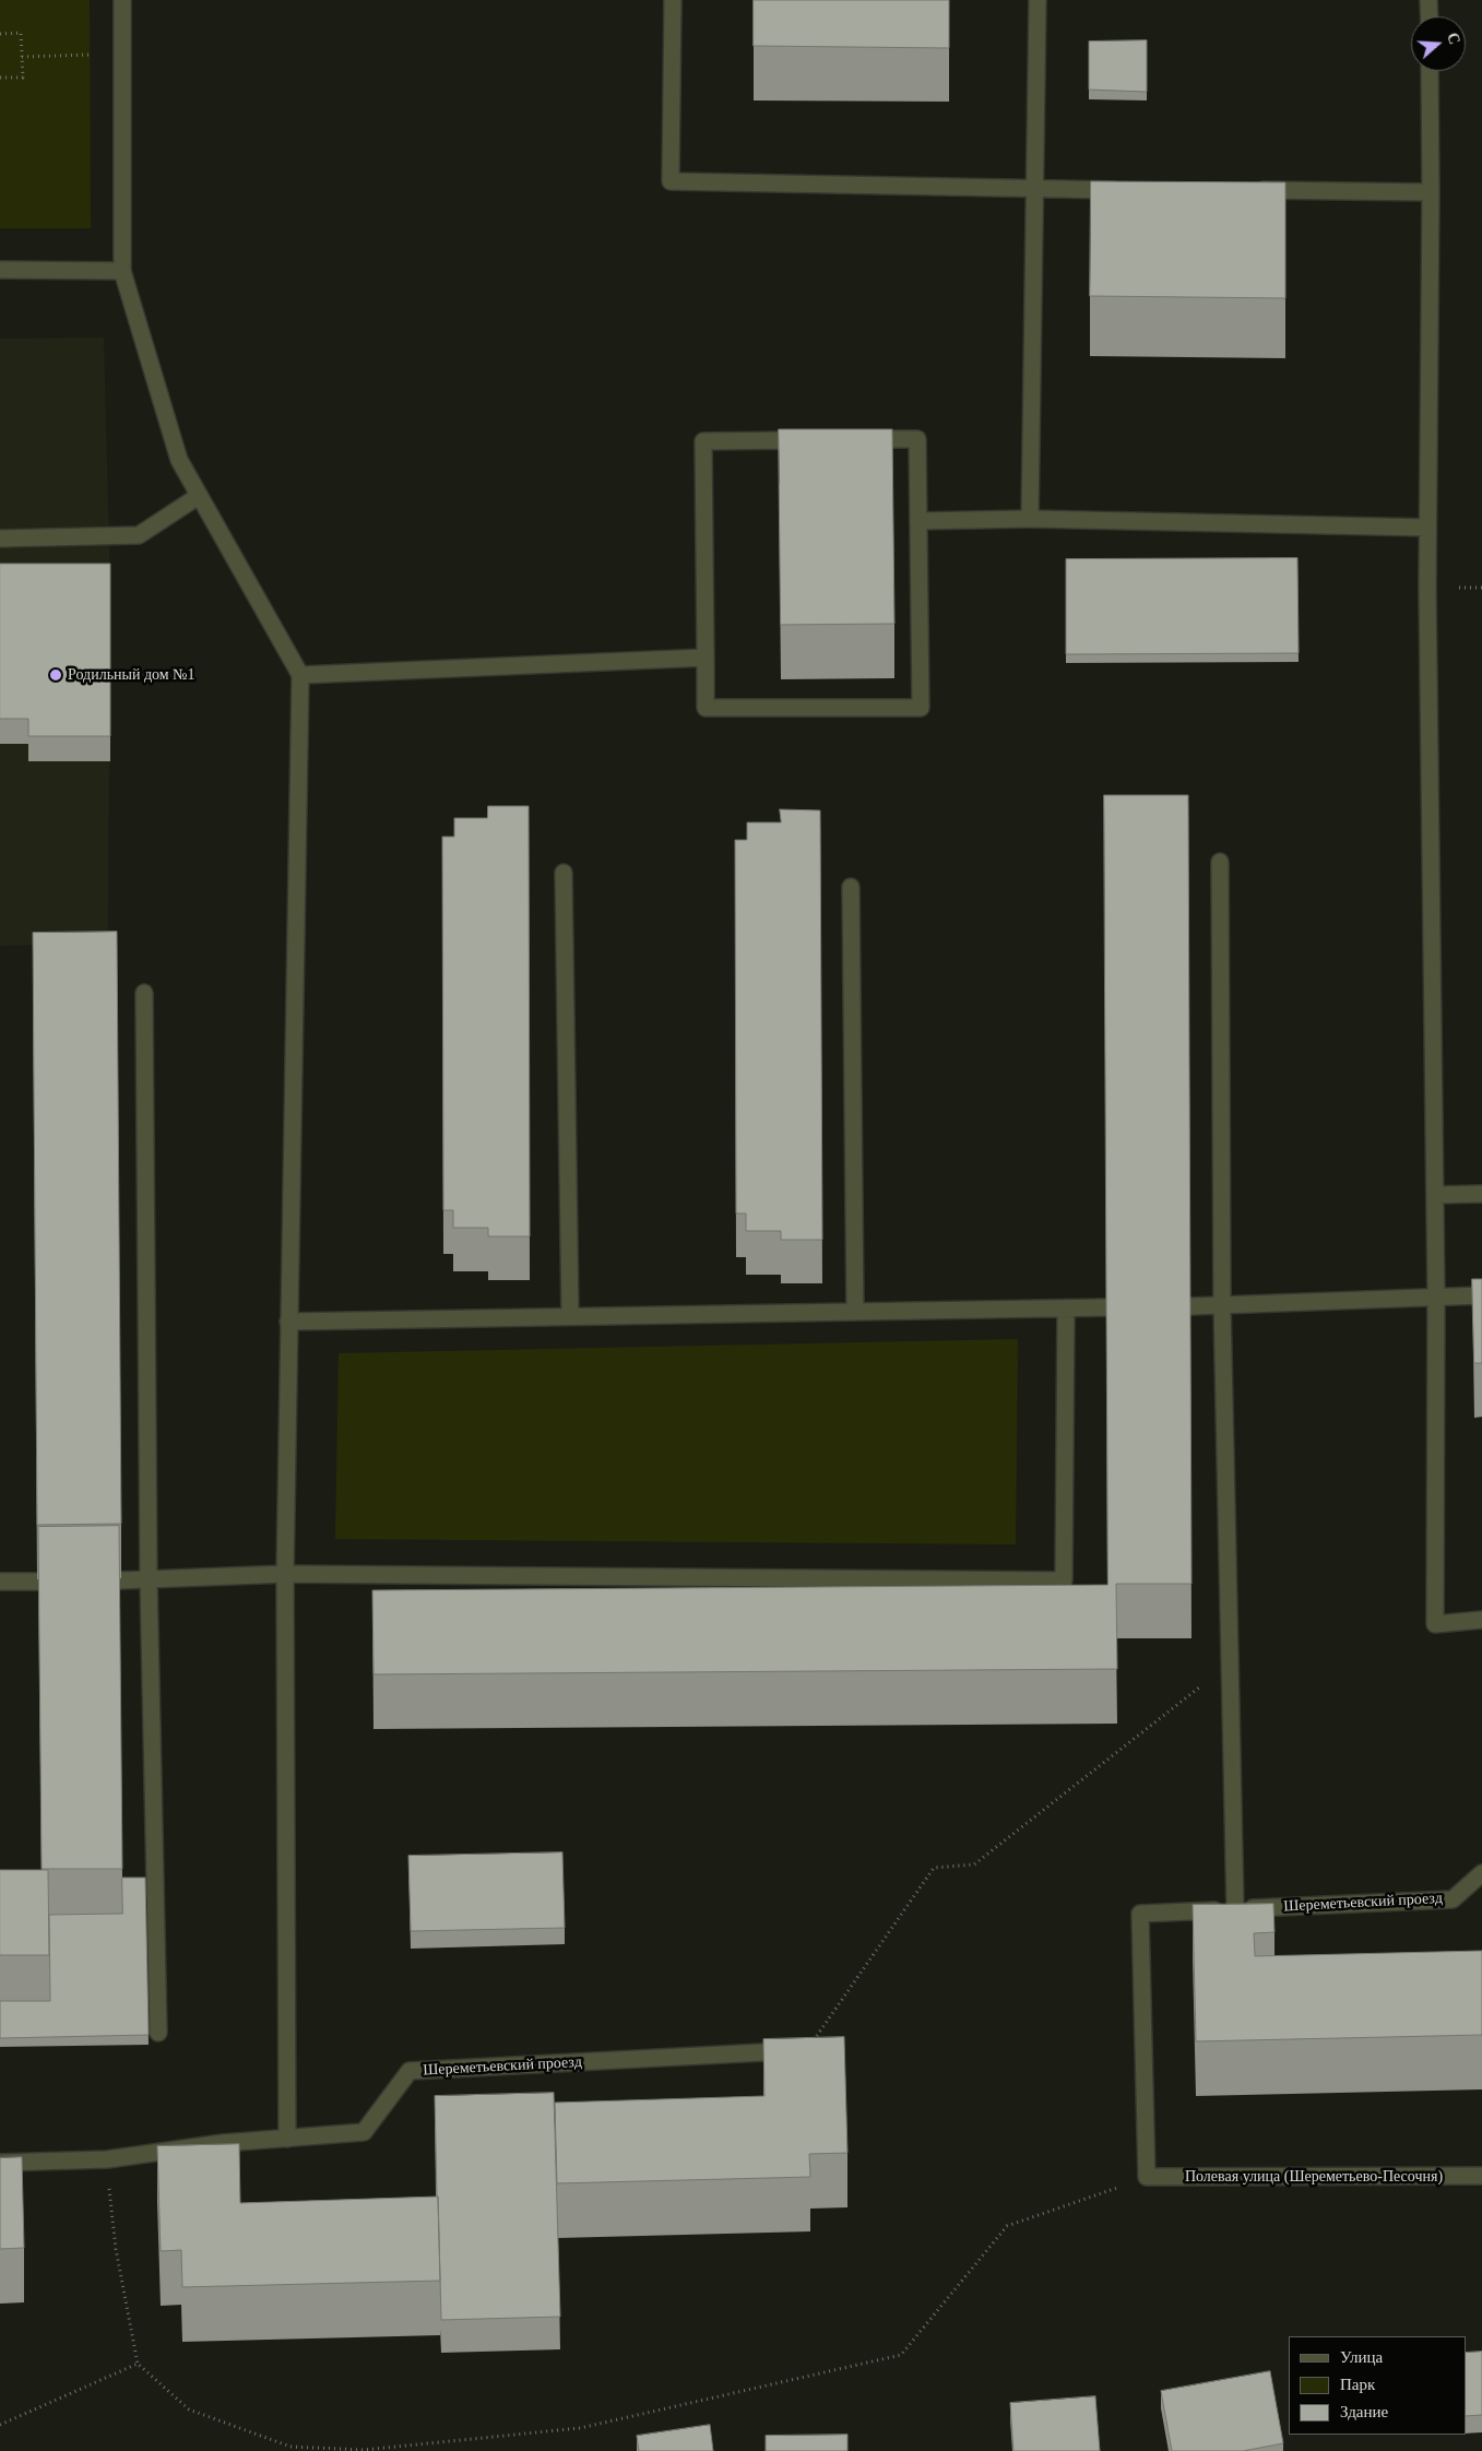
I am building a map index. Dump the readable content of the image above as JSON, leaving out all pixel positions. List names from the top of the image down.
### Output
{
  "streets": {
    "street": ["Шереметьевский проезд", "Полевая улица (Шереметьево-Песочня)"]
  },
  "crossings": [
    ["Шереметьевский проезд", "Полевая улица (Шереметьево-Песочня)"]
  ],
  "places": ["Родильный дом №1"],
  "legend": ["Улица", "Парк", "Здание"],
  "north": "right"
}
